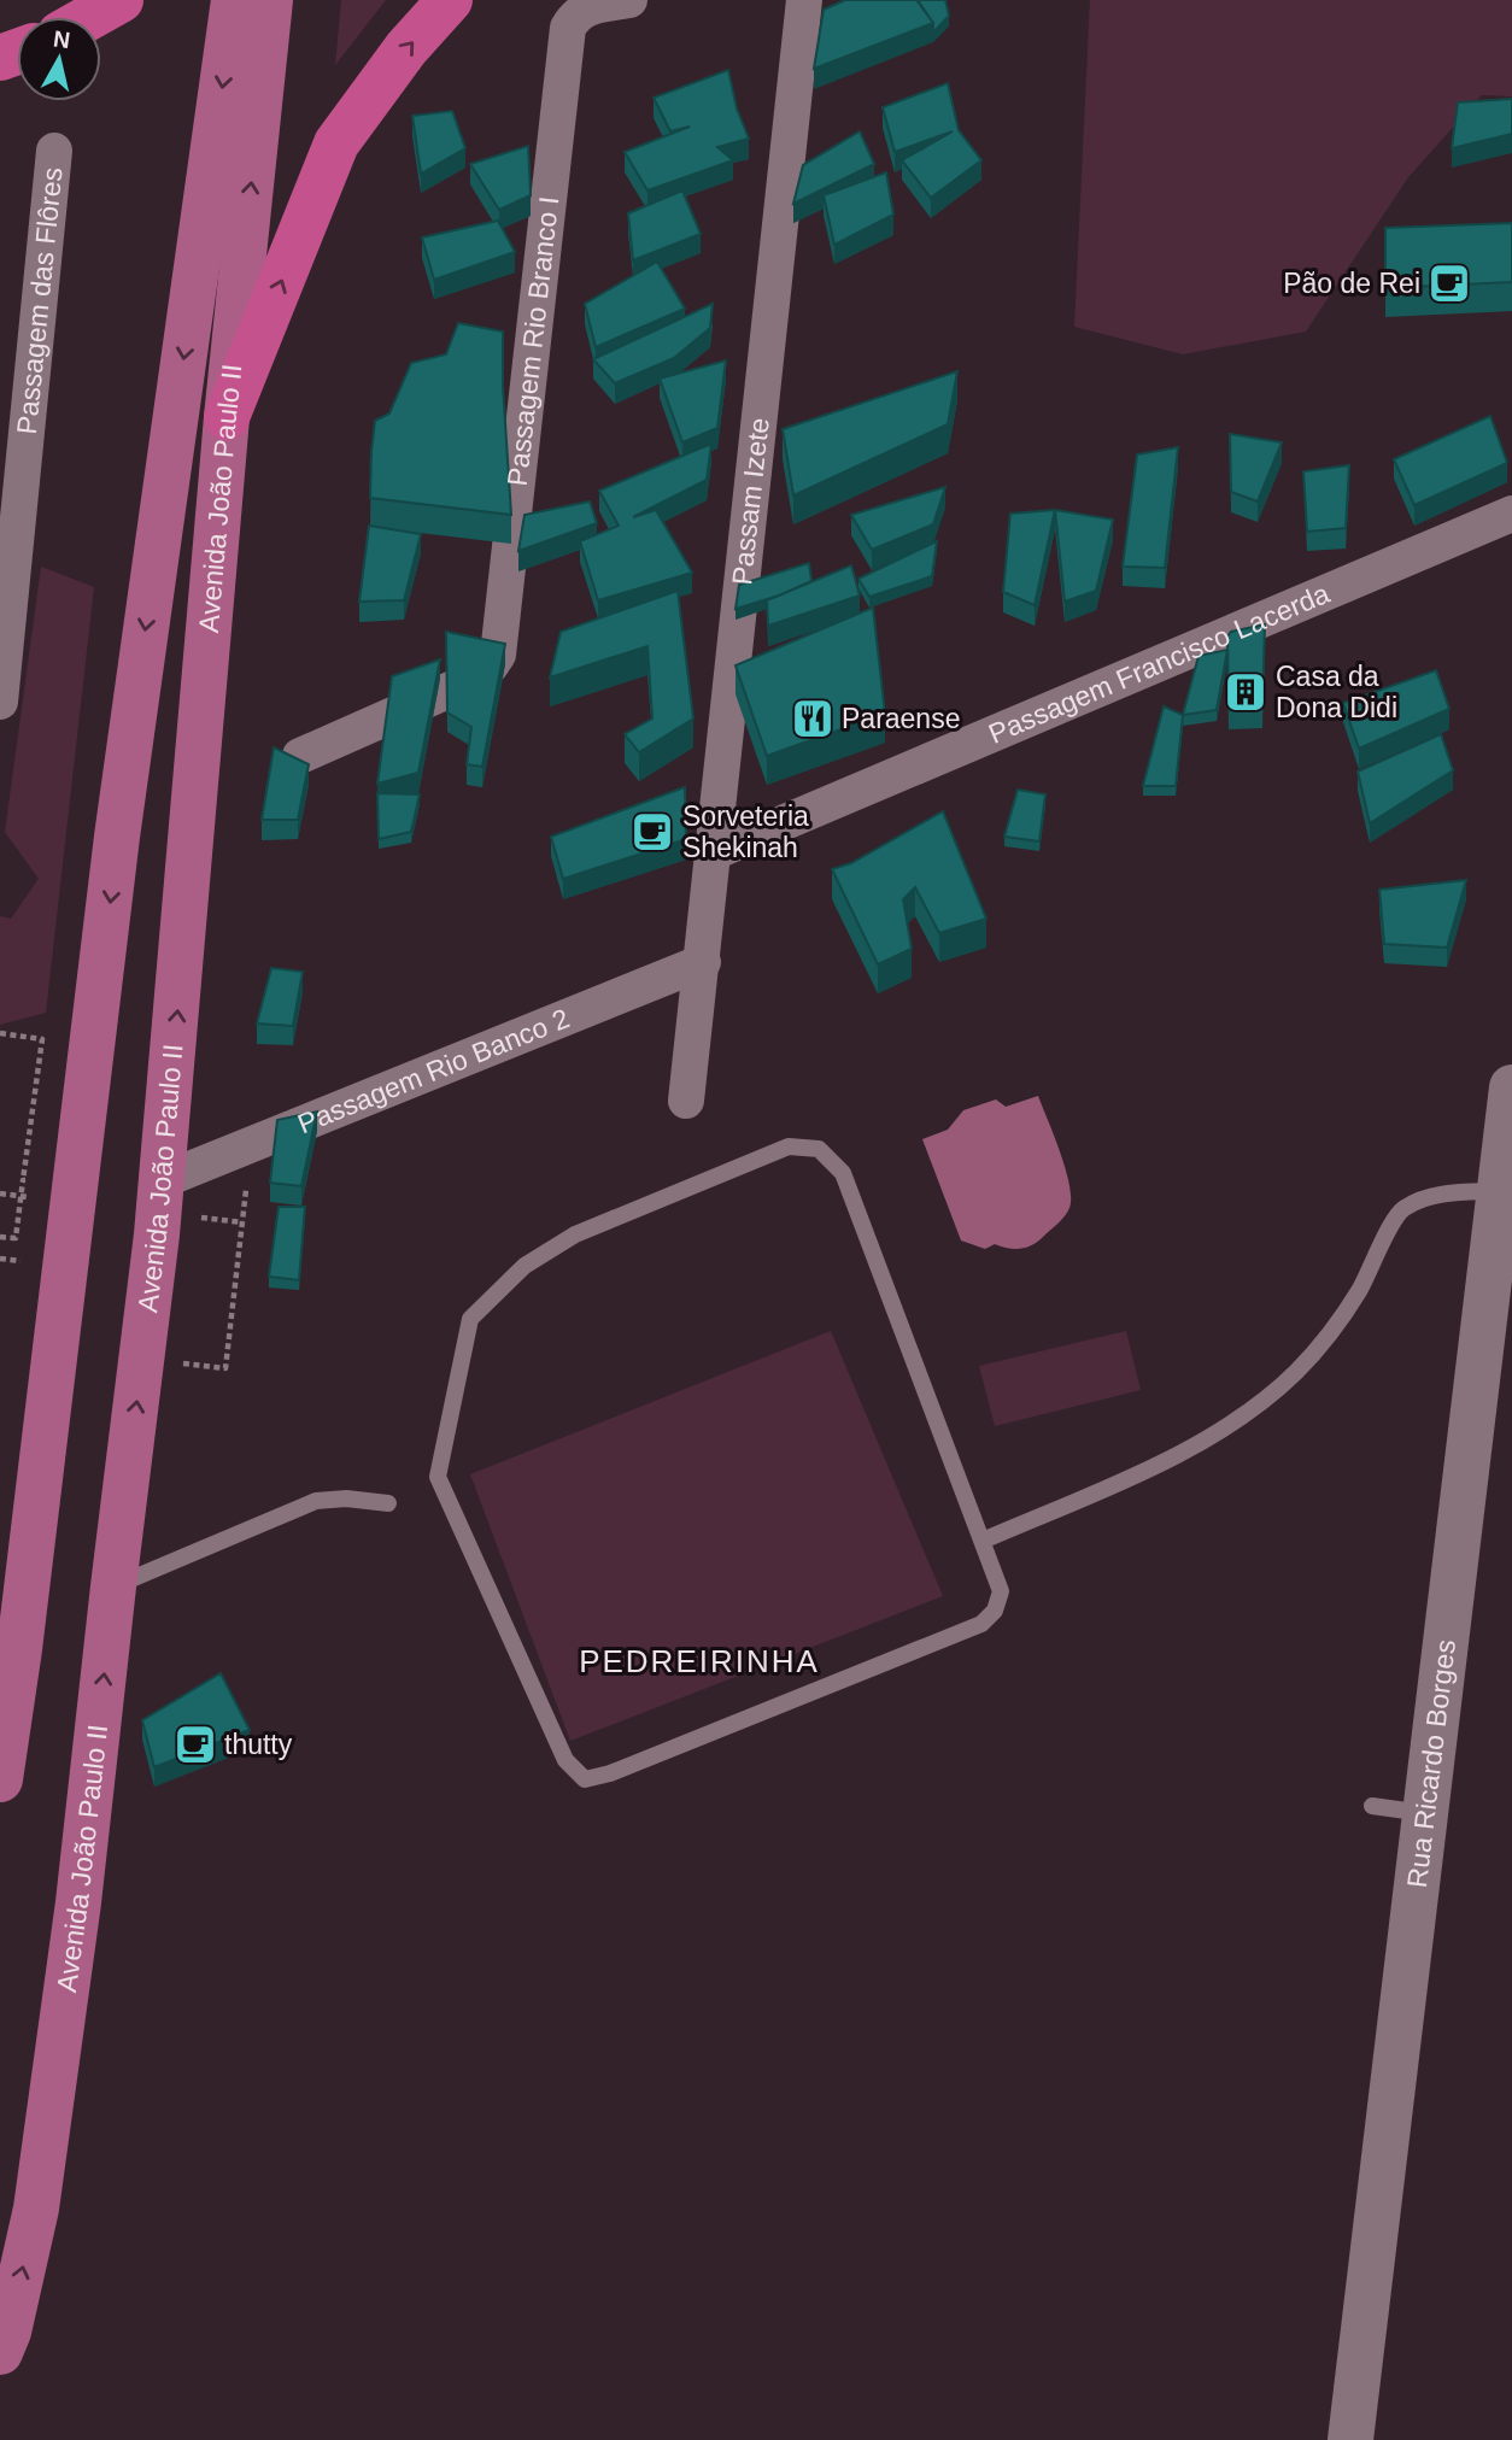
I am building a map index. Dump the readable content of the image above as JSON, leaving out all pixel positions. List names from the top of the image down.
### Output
{
  "streets": {
    "main road": ["Avenida João Paulo II"],
    "street": [
      "Passagem das Flôres",
      "Passagem Rio Branco I",
      "Passam Izete",
      "Passagem Francisco Lacerda",
      "Passagem Rio Banco 2",
      "Rua Ricardo Borges"
    ]
  },
  "crossings": [
    ["Avenida João Paulo II", "Passagem Rio Banco 2"],
    ["Passam Izete", "Passagem Francisco Lacerda"],
    ["Passam Izete", "Passagem Rio Banco 2"]
  ],
  "districts": ["PEDREIRINHA"],
  "places": {
    "cafe": ["Pão de Rei", "Sorveteria Shekinah", "thutty"],
    "building": ["Casa da Dona Didi"],
    "restaurant": ["Paraense"]
  },
  "north": "top"
}
